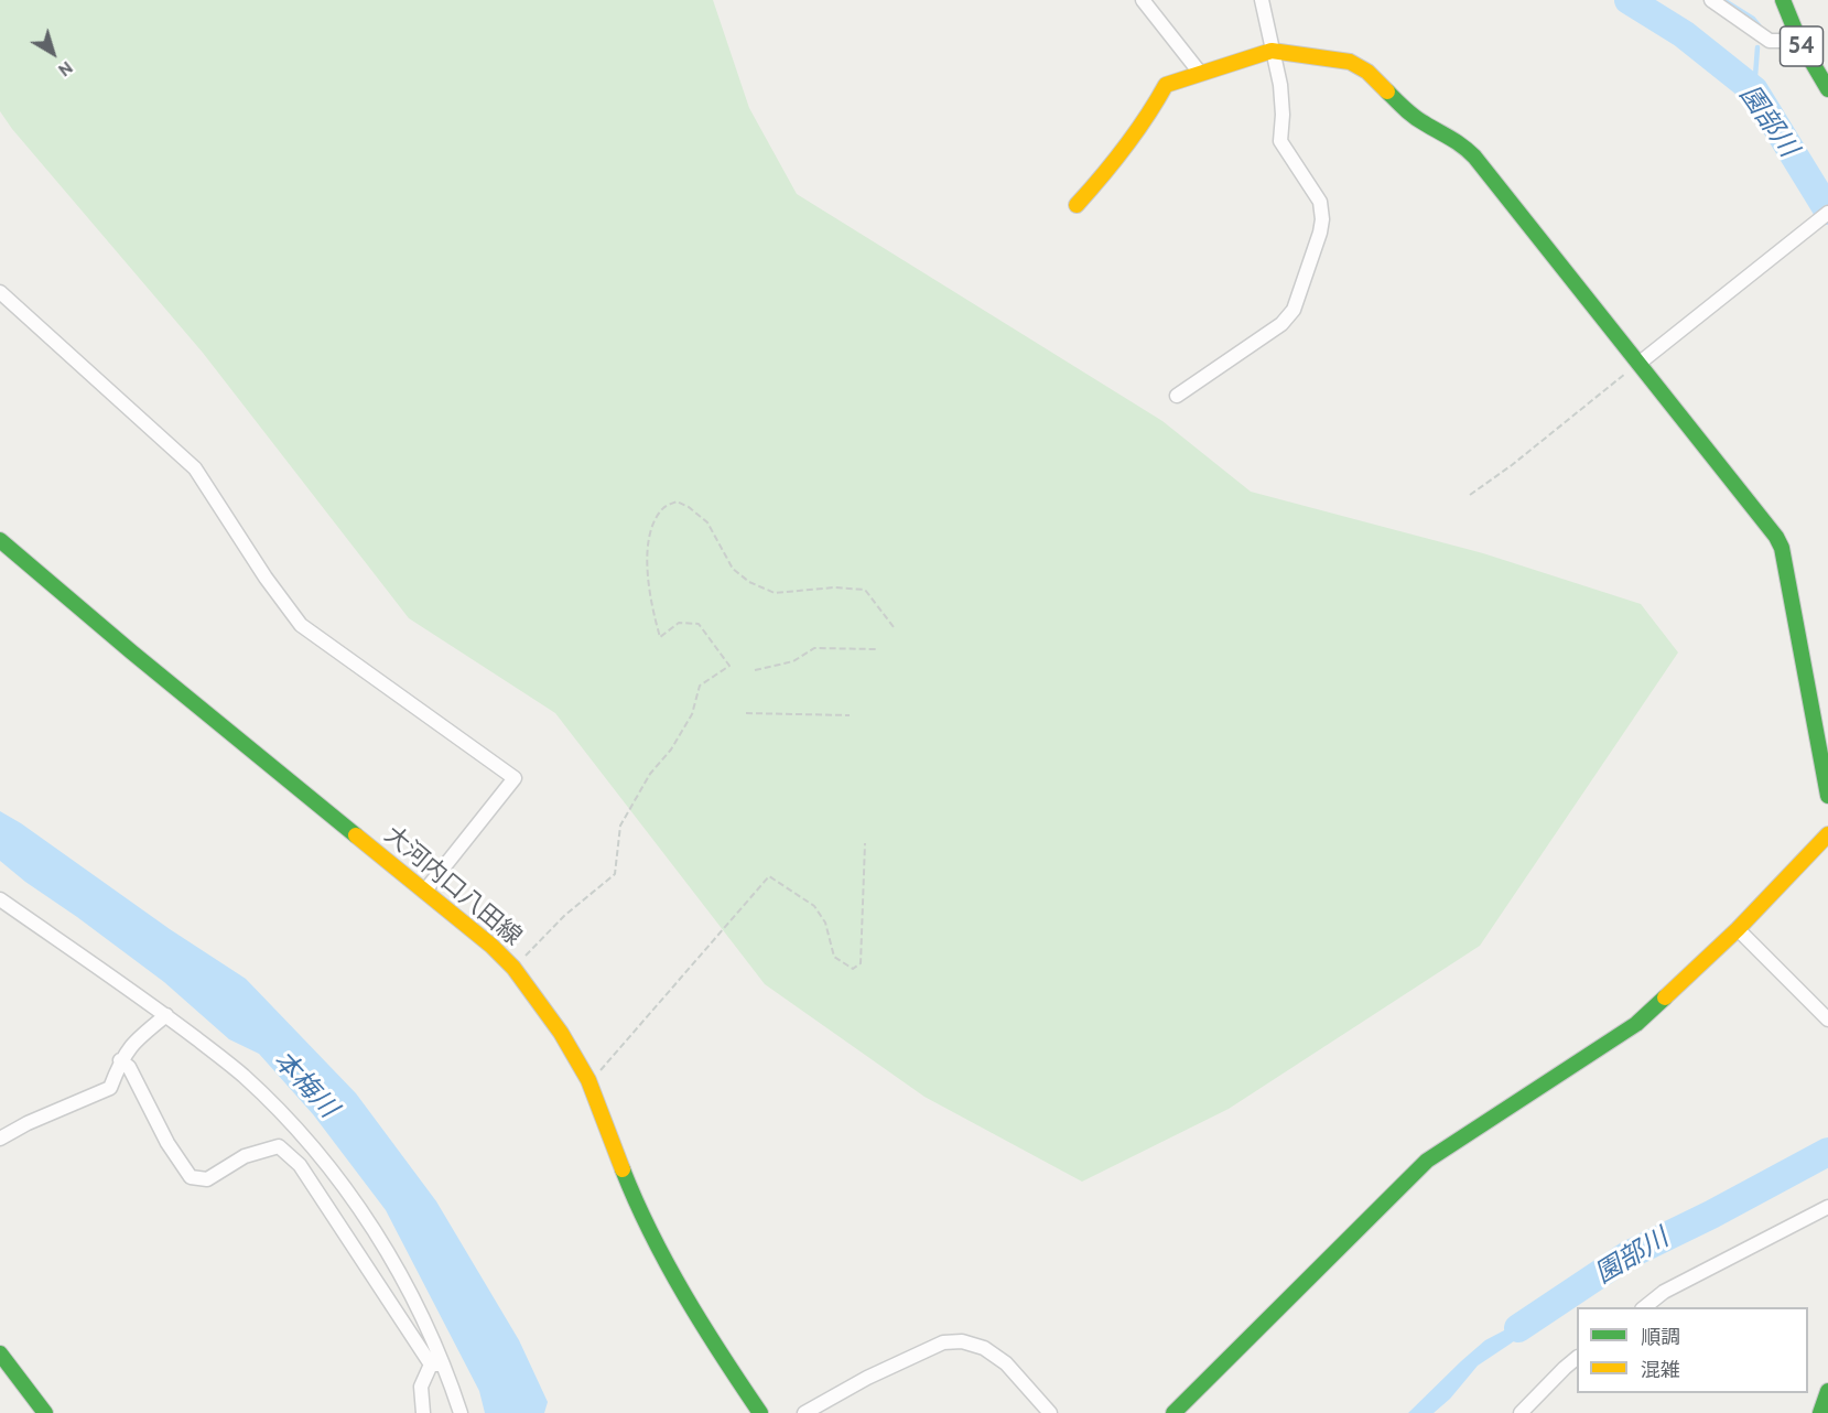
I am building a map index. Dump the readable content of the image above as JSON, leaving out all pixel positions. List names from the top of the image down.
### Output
{
  "streets": {
    "street": ["54", "大河内口八田線"]
  },
  "water": ["園部川", "本梅川"],
  "legend": ["順調", "混雑"],
  "north": "bottom right"
}
